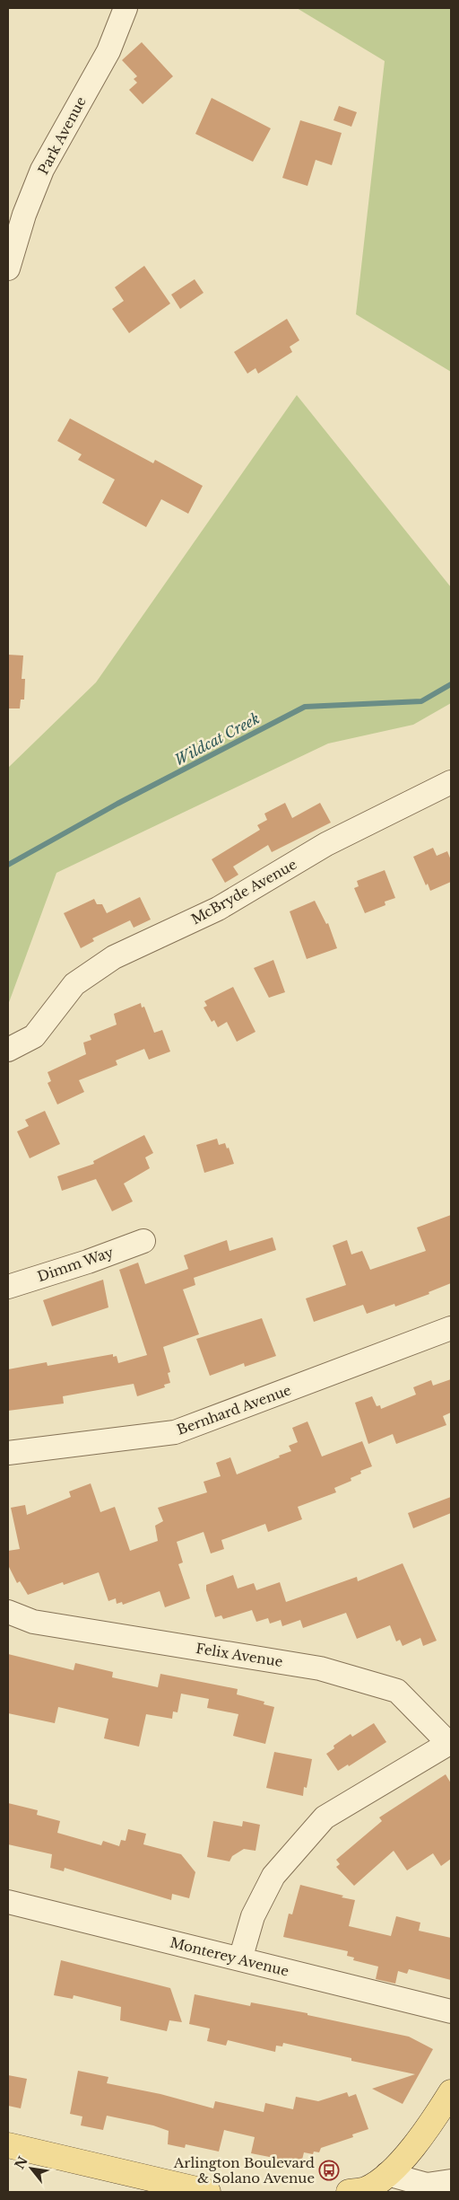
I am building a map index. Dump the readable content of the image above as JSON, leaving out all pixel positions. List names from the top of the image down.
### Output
{
  "streets": {
    "street": [
      "Park Avenue",
      "McBryde Avenue",
      "Dimm Way",
      "Bernhard Avenue",
      "Felix Avenue",
      "Monterey Avenue"
    ]
  },
  "water": ["Wildcat Creek"],
  "places": {
    "bus stop": ["Arlington Boulevard & Solano Avenue"]
  },
  "north": "top left"
}
